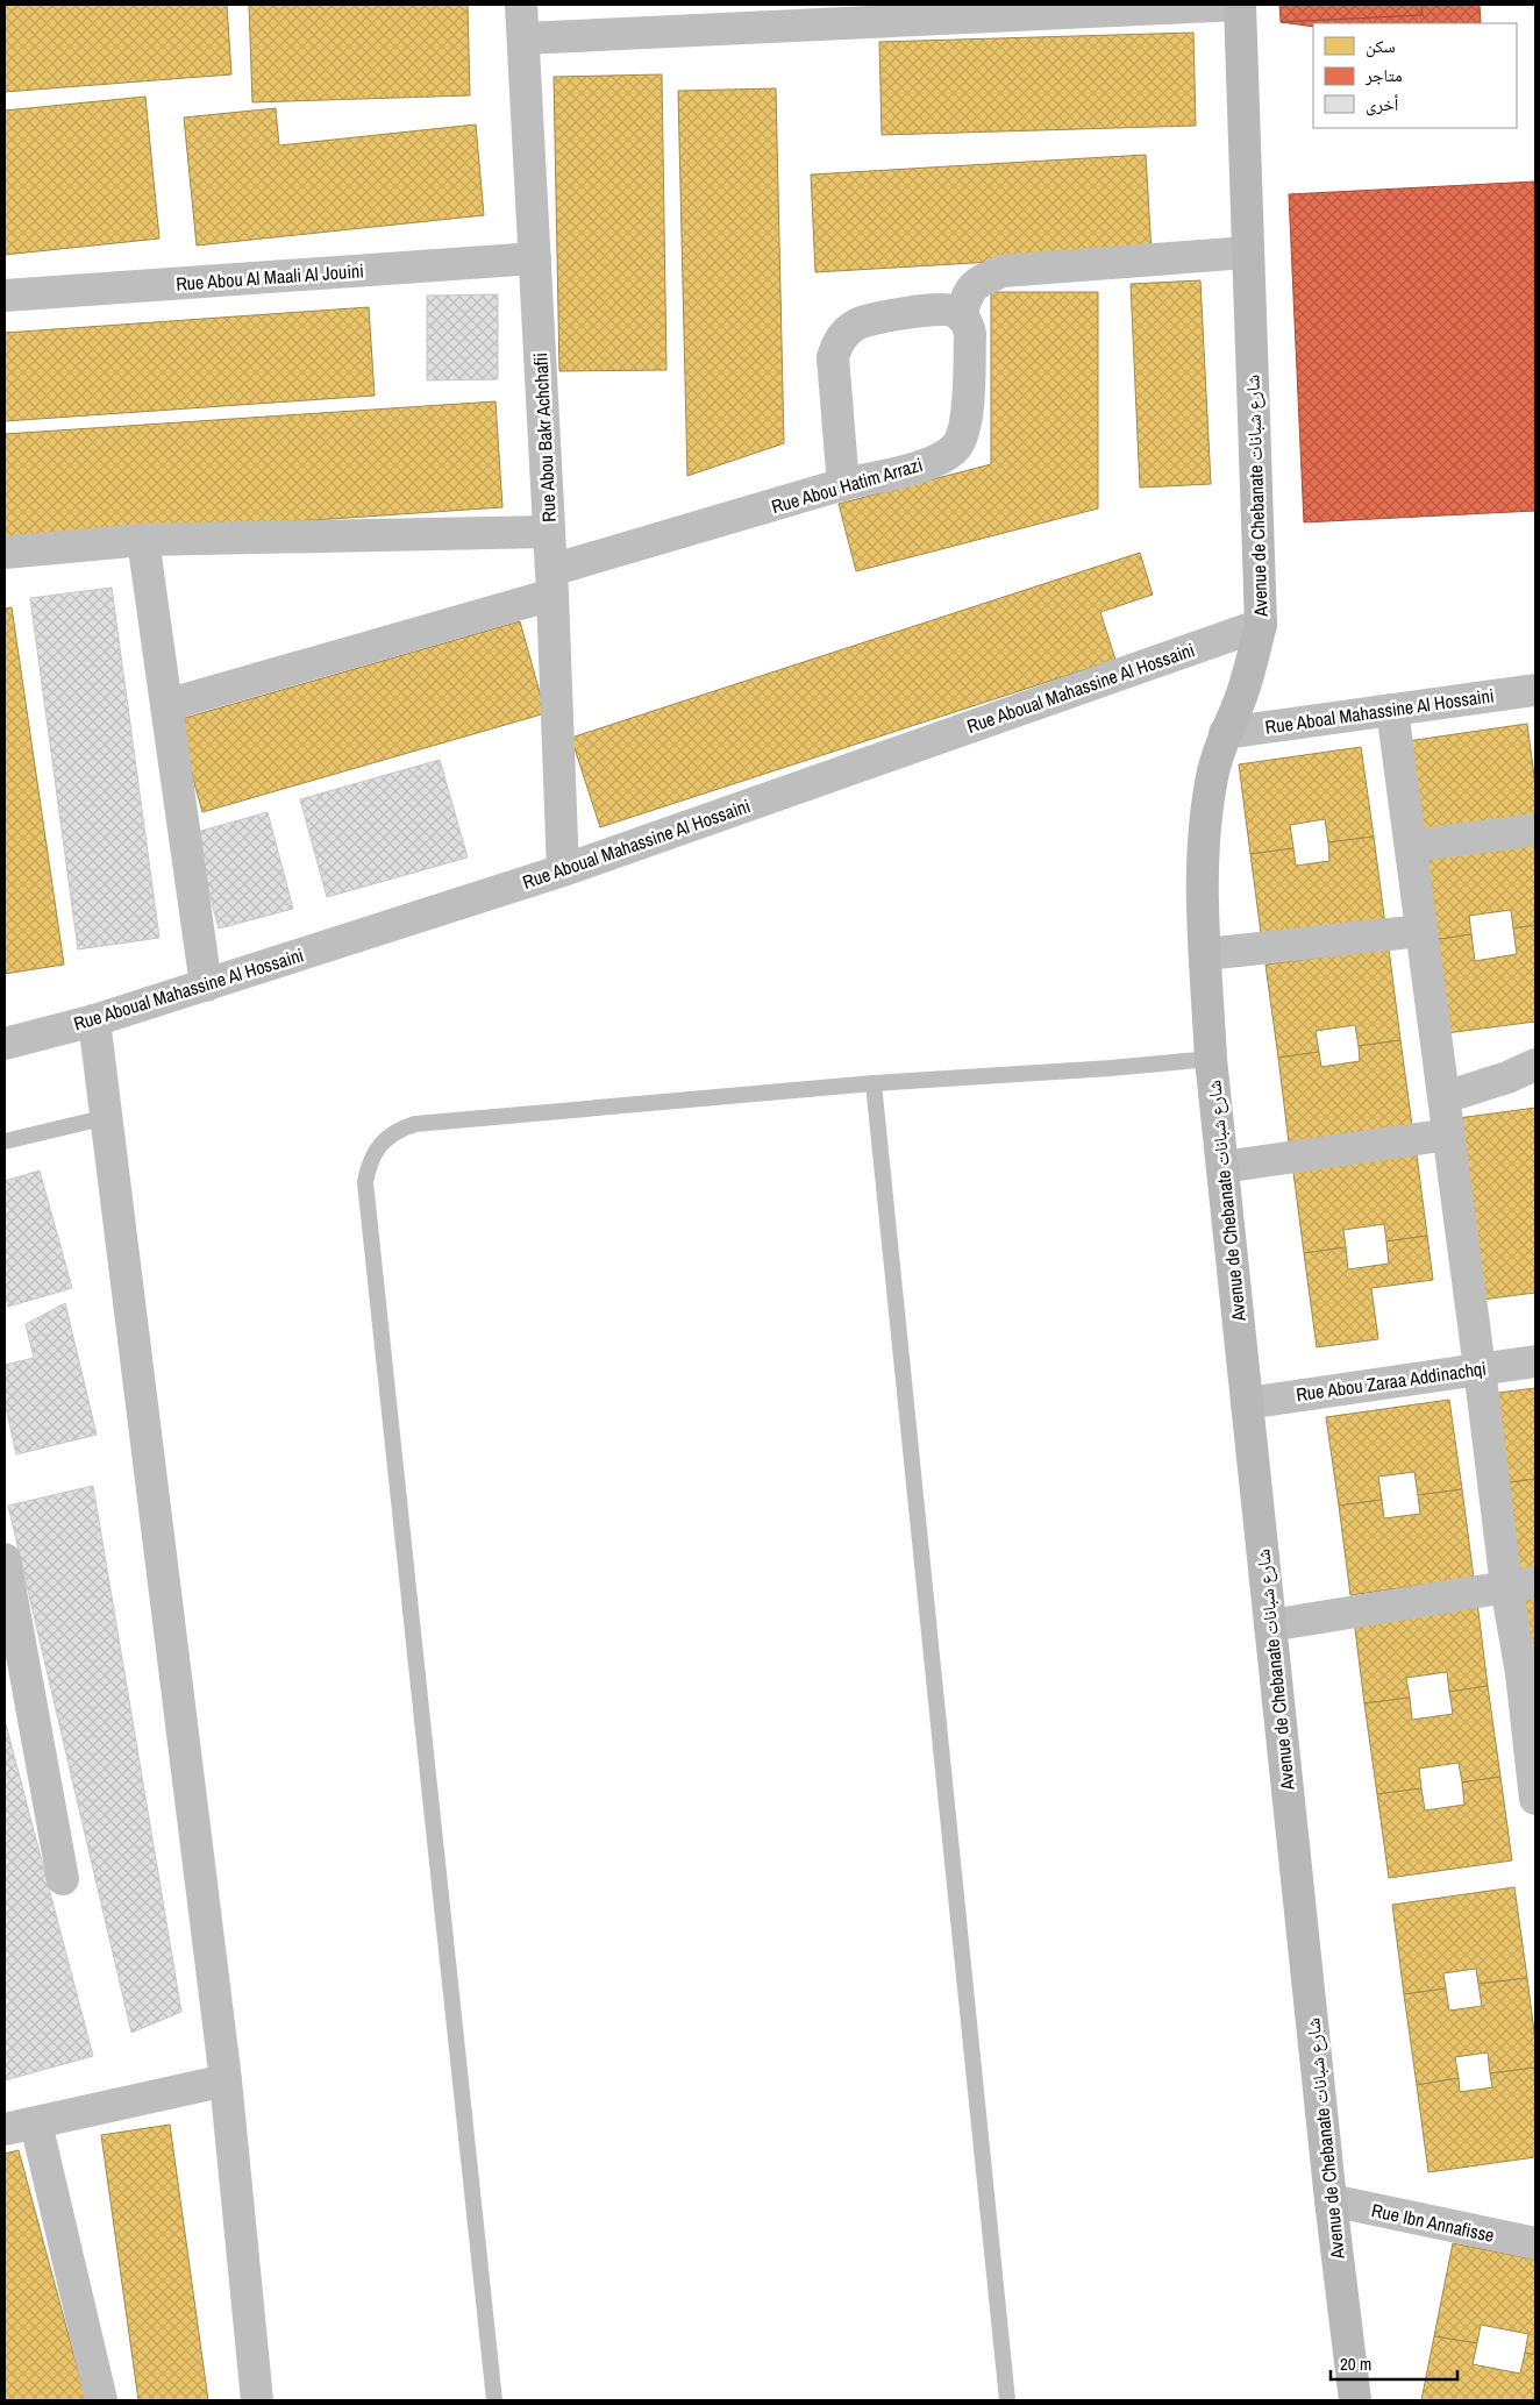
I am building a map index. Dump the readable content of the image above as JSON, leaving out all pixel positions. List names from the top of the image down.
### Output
{
  "streets": {
    "street": [
      "Rue Abou Al Maali Al Jouini",
      "Rue Abou Bakr Achchafii",
      "Rue Abou Hatim Arrazi",
      "Avenue de Chebanate شارع شبانات",
      "Rue Aboual Mahassine Al Hossaini",
      "Rue Aboal Mahassine Al Hossaini",
      "Rue Abou Zaraa Addinachqi",
      "Rue Ibn Annafisse"
    ]
  },
  "crossings": [
    ["Rue Abou Al Maali Al Jouini", "Rue Abou Bakr Achchafii"],
    ["Rue Abou Bakr Achchafii", "Rue Abou Hatim Arrazi"],
    ["Rue Abou Bakr Achchafii", "Rue Aboual Mahassine Al Hossaini"],
    ["Avenue de Chebanate شارع شبانات", "Rue Aboual Mahassine Al Hossaini"],
    ["Avenue de Chebanate شارع شبانات", "Rue Aboal Mahassine Al Hossaini"],
    ["Avenue de Chebanate شارع شبانات", "Rue Abou Zaraa Addinachqi"],
    ["Avenue de Chebanate شارع شبانات", "Rue Ibn Annafisse"]
  ],
  "legend": ["سكن", "متاجر", "أخرى"],
  "scale_bar": "20 m"
}
